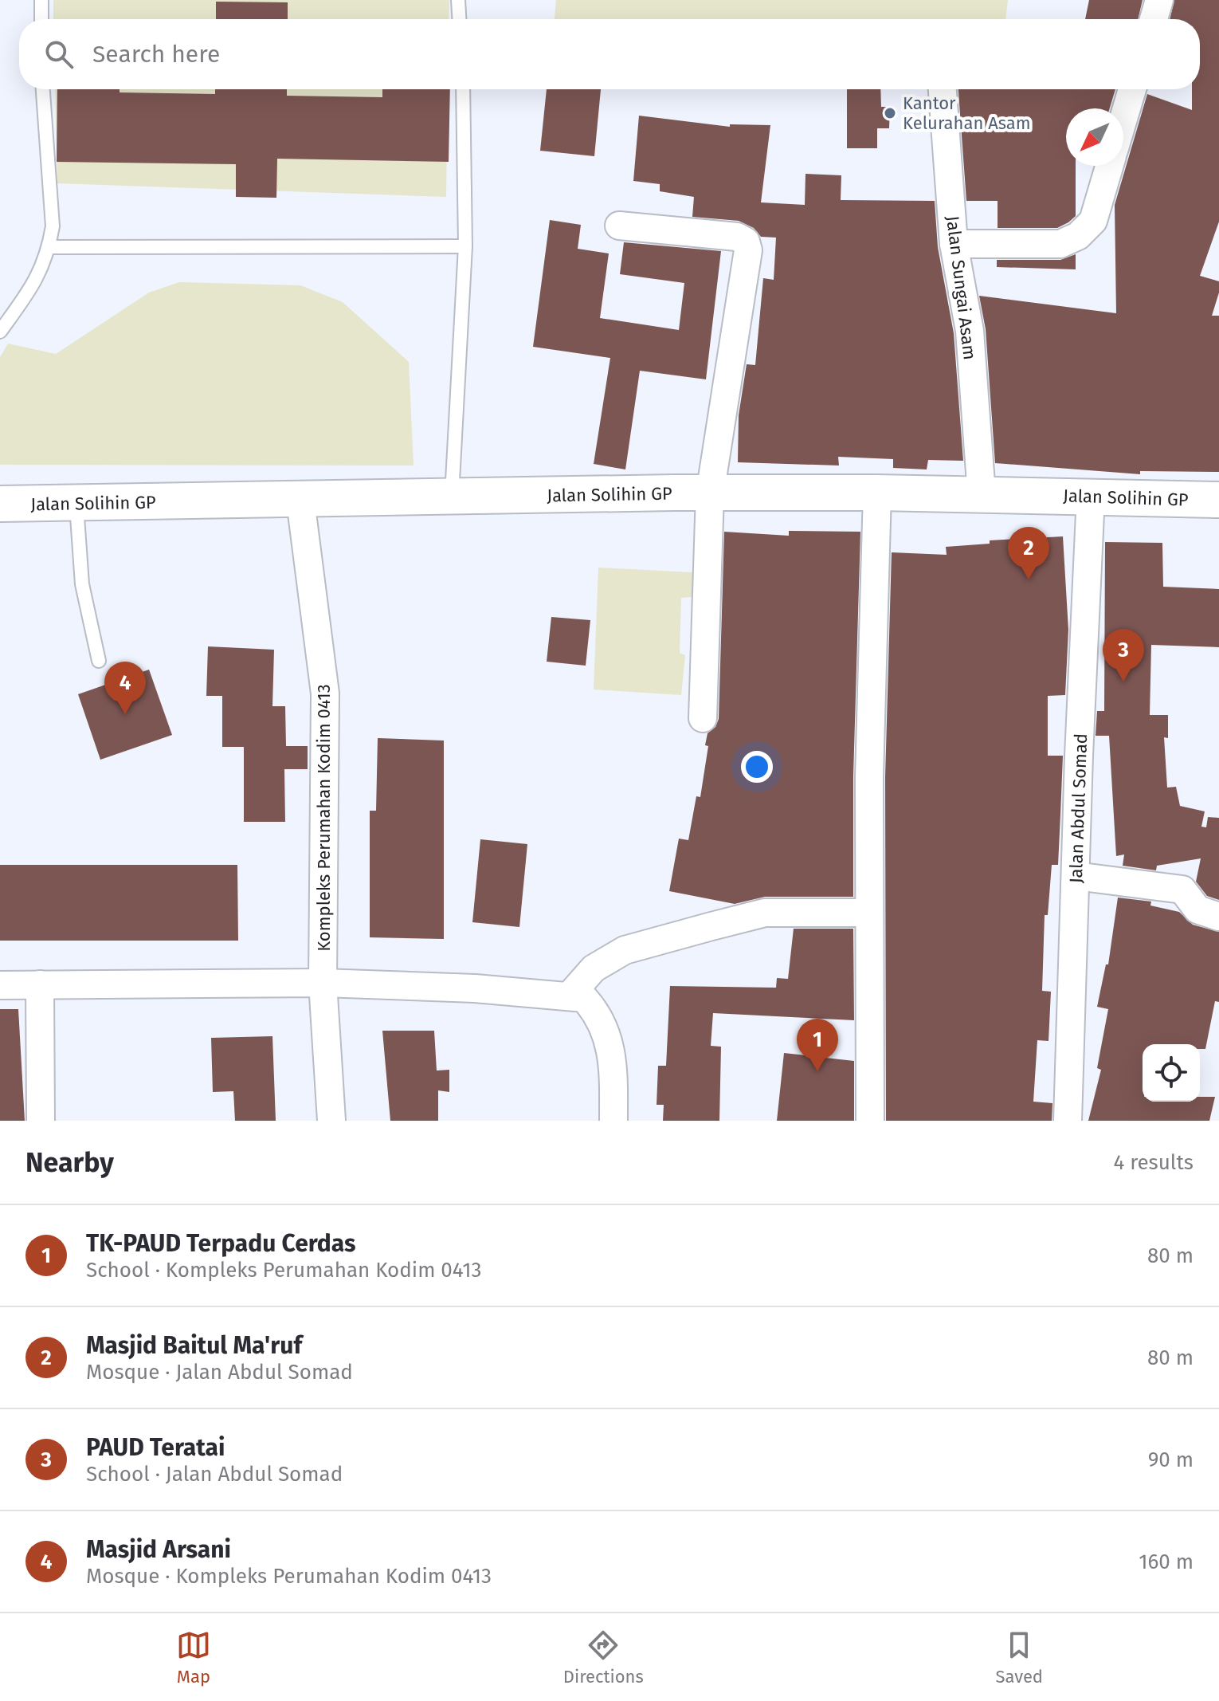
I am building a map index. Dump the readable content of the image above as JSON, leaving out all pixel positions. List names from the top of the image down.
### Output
{
  "streets": {
    "main road": ["Jalan Solihin GP"],
    "street": ["Jalan Sungai Asam", "Jalan Abdul Somad", "Kompleks Perumahan Kodim 0413"]
  },
  "crossings": [
    ["Jalan Sungai Asam", "Jalan Solihin GP"],
    ["Jalan Solihin GP", "Jalan Abdul Somad"],
    ["Jalan Solihin GP", "Kompleks Perumahan Kodim 0413"]
  ],
  "places": ["Kantor Kelurahan Asam"],
  "north": "bottom left",
  "page": {
    "search": "Search here",
    "pins": [
      "2",
      "3",
      "4",
      "1"
    ],
    "heading": ["Nearby", "4 results"],
    "list": [
      {
        "mark": "1",
        "name": "TK-PAUD Terpadu Cerdas",
        "note": "School · Kompleks Perumahan Kodim 0413",
        "value": "80 m"
      },
      {
        "mark": "2",
        "name": "Masjid Baitul Ma'ruf",
        "note": "Mosque · Jalan Abdul Somad",
        "value": "80 m"
      },
      {
        "mark": "3",
        "name": "PAUD Teratai",
        "note": "School · Jalan Abdul Somad",
        "value": "90 m"
      },
      {
        "mark": "4",
        "name": "Masjid Arsani",
        "note": "Mosque · Kompleks Perumahan Kodim 0413",
        "value": "160 m"
      }
    ],
    "nav": ["Map", "Directions", "Saved"]
  }
}
